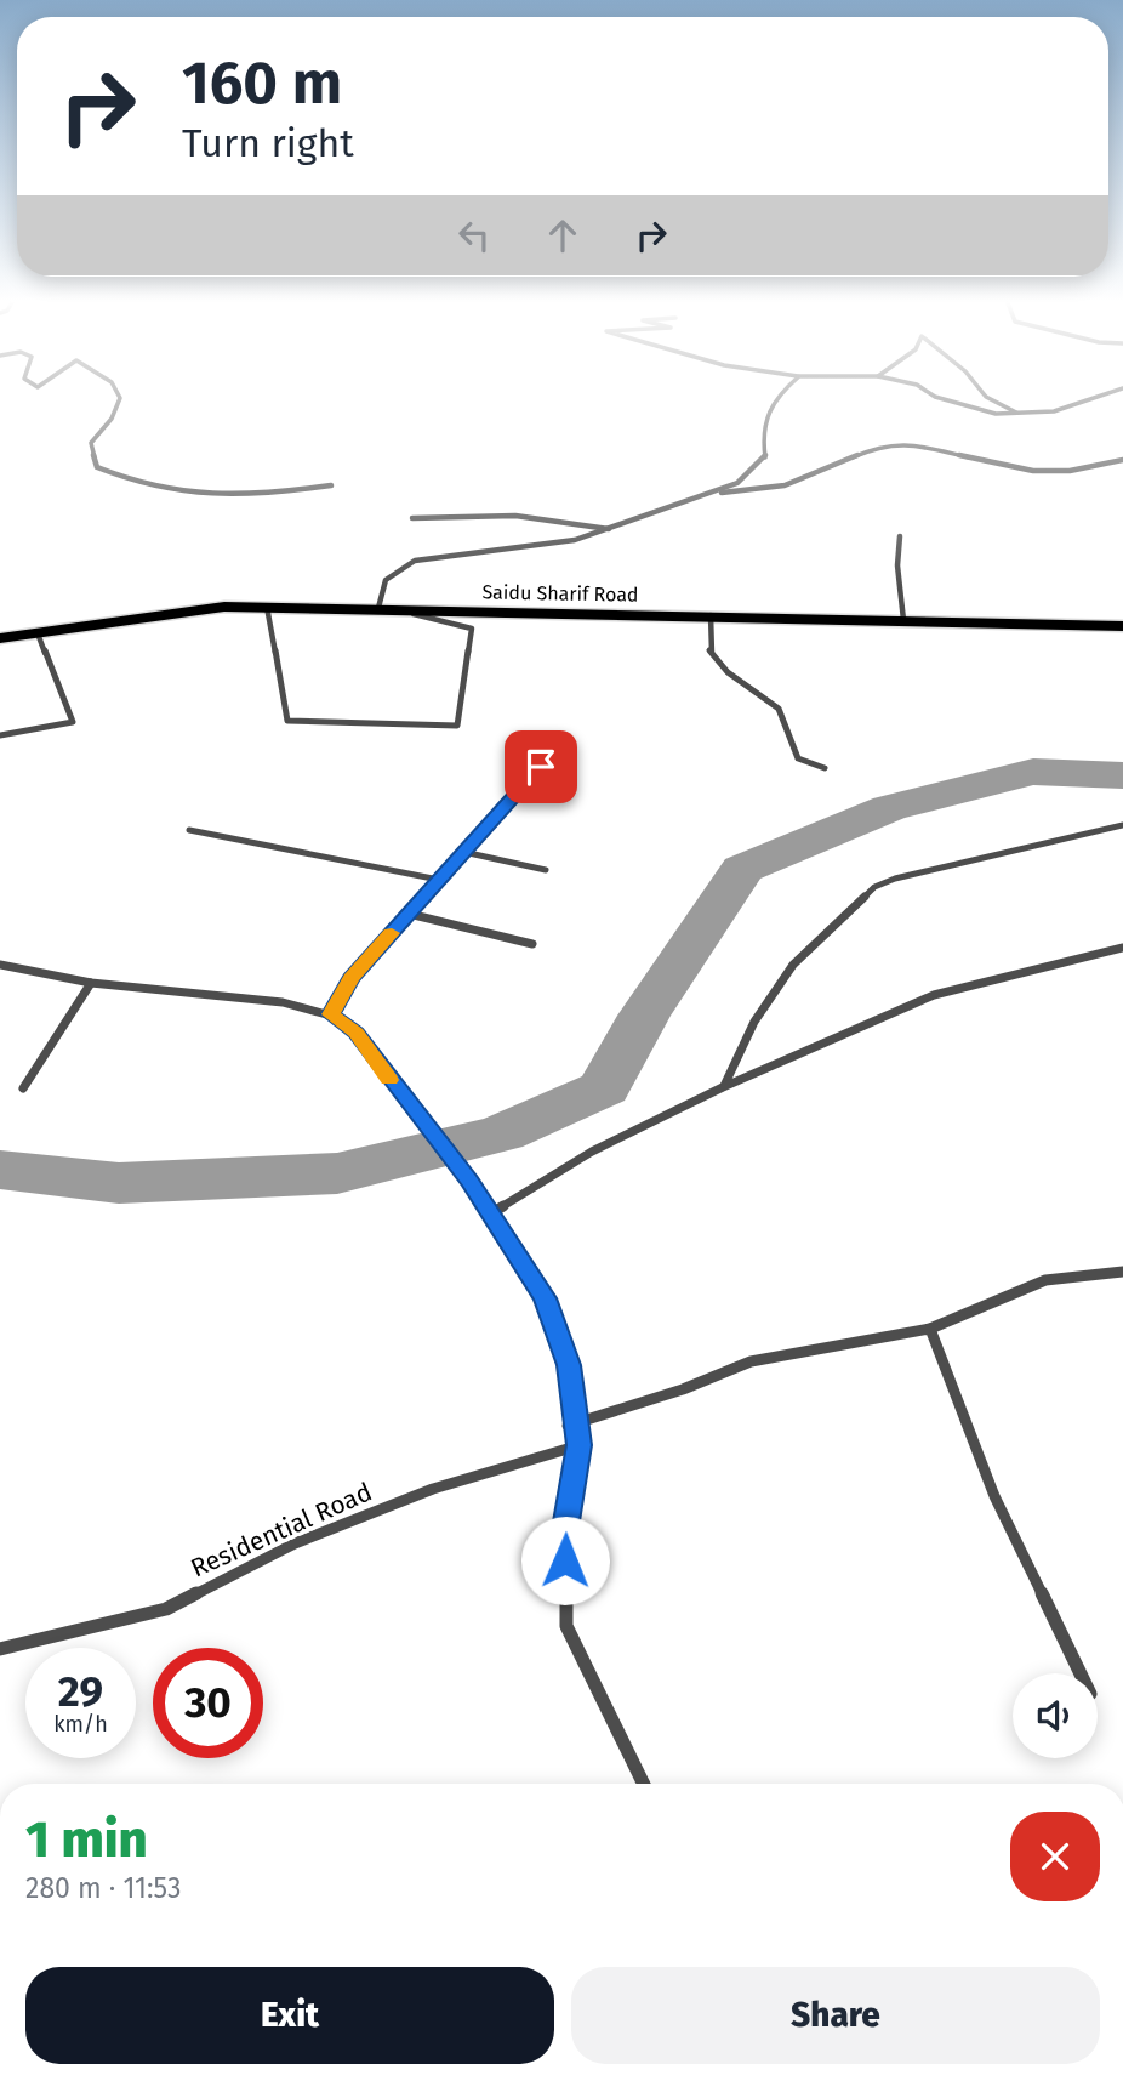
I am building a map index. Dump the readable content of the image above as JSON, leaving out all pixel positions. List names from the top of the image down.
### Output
{
  "streets": {
    "main road": ["Saidu Sharif Road"],
    "street": ["Residential Road"]
  },
  "page": {
    "turn": ["160 m", "Turn right"],
    "speed": "29 km/h",
    "limit": "30",
    "heading": ["1 min", "280 m · 11:53"],
    "buttons": ["Exit", "Share"]
  }
}
